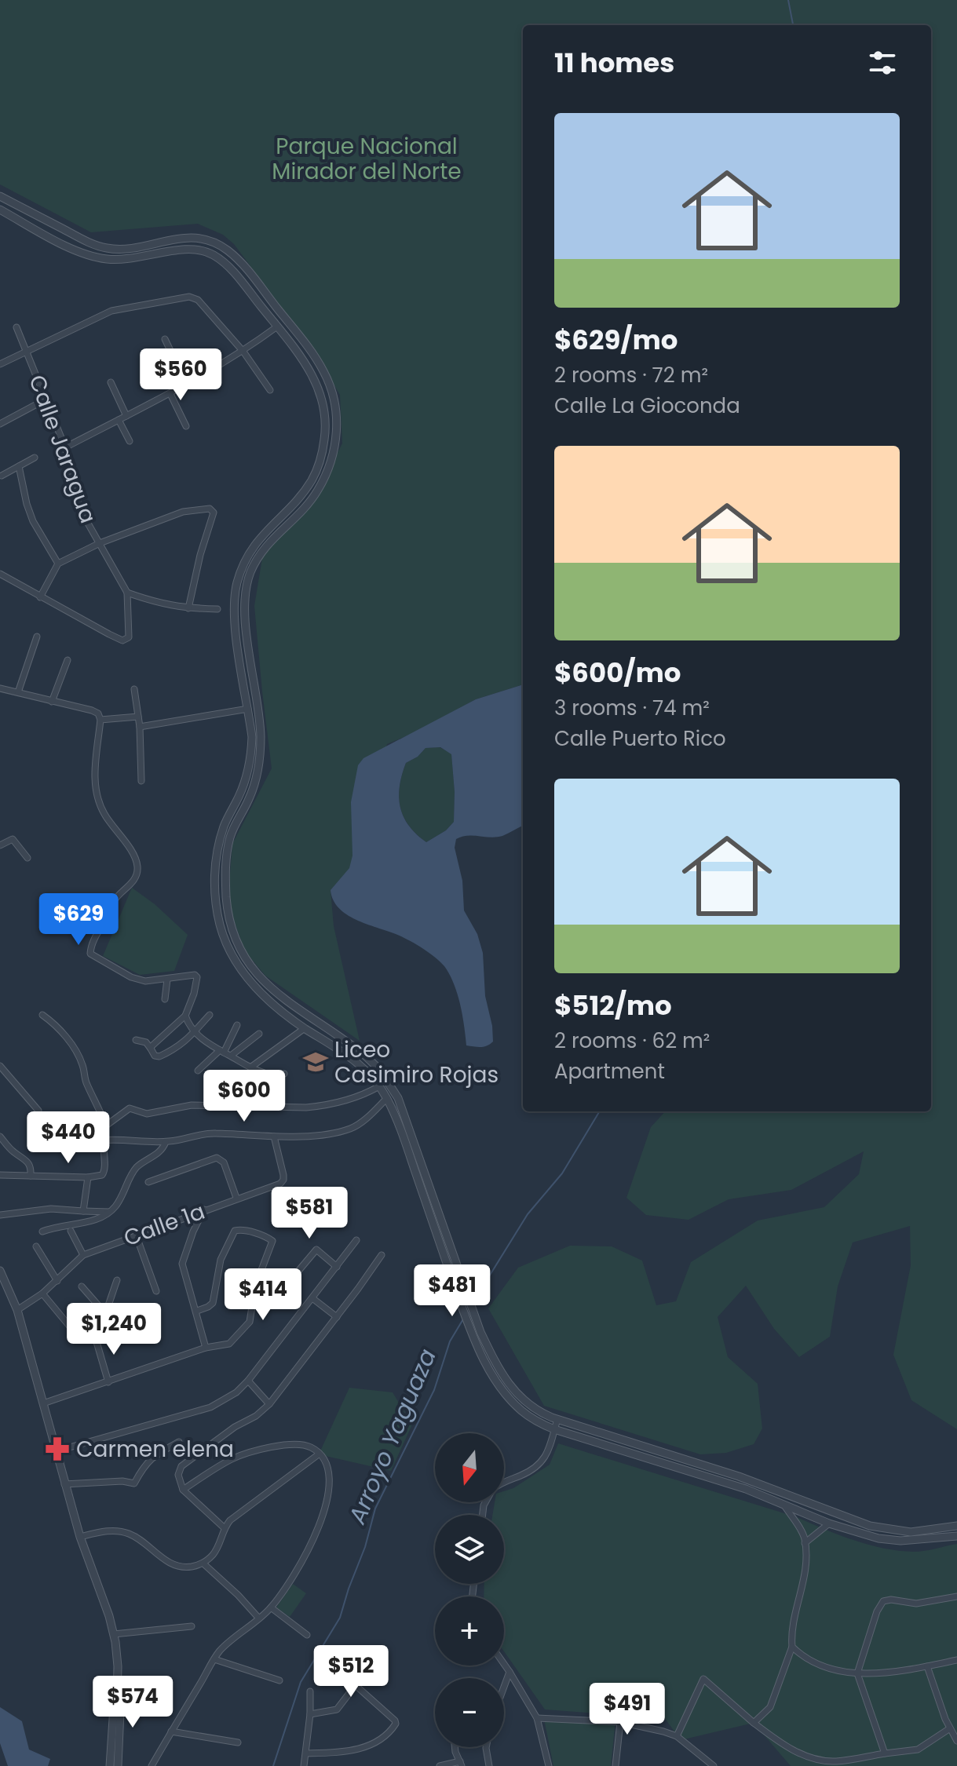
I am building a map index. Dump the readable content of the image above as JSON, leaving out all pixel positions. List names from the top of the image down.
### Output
{
  "streets": {
    "street": ["Calle Jaragua", "Calle 1a"]
  },
  "water": ["Arroyo Yaguaza"],
  "parks": ["Parque Nacional Mirador del Norte"],
  "places": {
    "school or university": ["Liceo Casimiro Rojas"],
    "pharmacy": ["Carmen elena"]
  },
  "north": "bottom",
  "page": {
    "heading": "11 homes",
    "list": [
      {
        "name": "$629/mo",
        "note": "2 rooms · 72 m² · Calle La Gioconda"
      },
      {
        "name": "$600/mo",
        "note": "3 rooms · 74 m² · Calle Puerto Rico"
      },
      {
        "name": "$512/mo",
        "note": "2 rooms · 62 m² · Apartment"
      }
    ],
    "price": [
      "$560",
      "$629",
      "$600",
      "$440",
      "$581",
      "$481",
      "$414",
      "$1,240",
      "$512",
      "$574",
      "$491"
    ],
    "map_buttons": ["+", "−"]
  }
}
